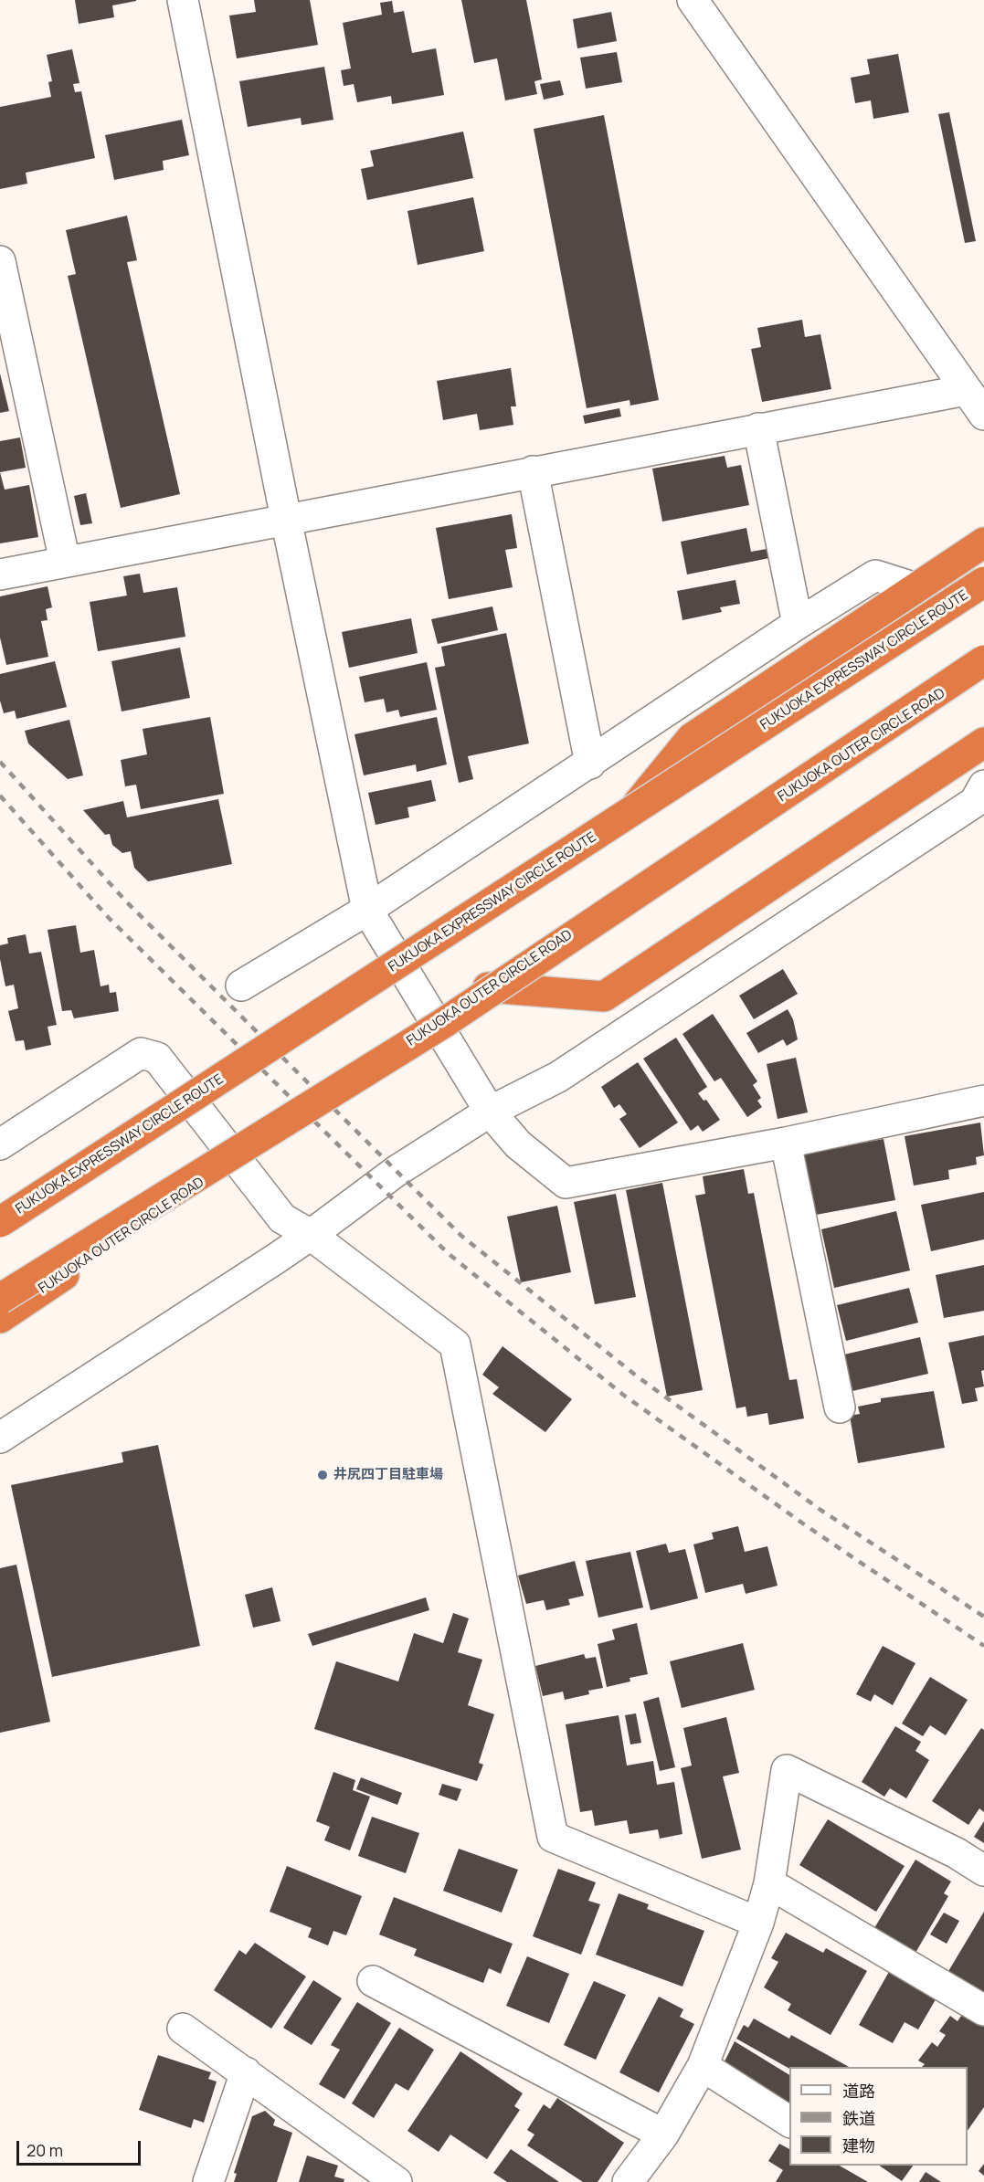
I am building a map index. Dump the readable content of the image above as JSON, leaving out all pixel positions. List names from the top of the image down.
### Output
{
  "streets": {
    "highway": ["FUKUOKA EXPRESSWAY CIRCLE ROUTE", "FUKUOKA OUTER CIRCLE ROAD"]
  },
  "places": ["井尻四丁目駐車場"],
  "legend": ["道路", "鉄道", "建物"],
  "scale_bar": "20 m"
}
